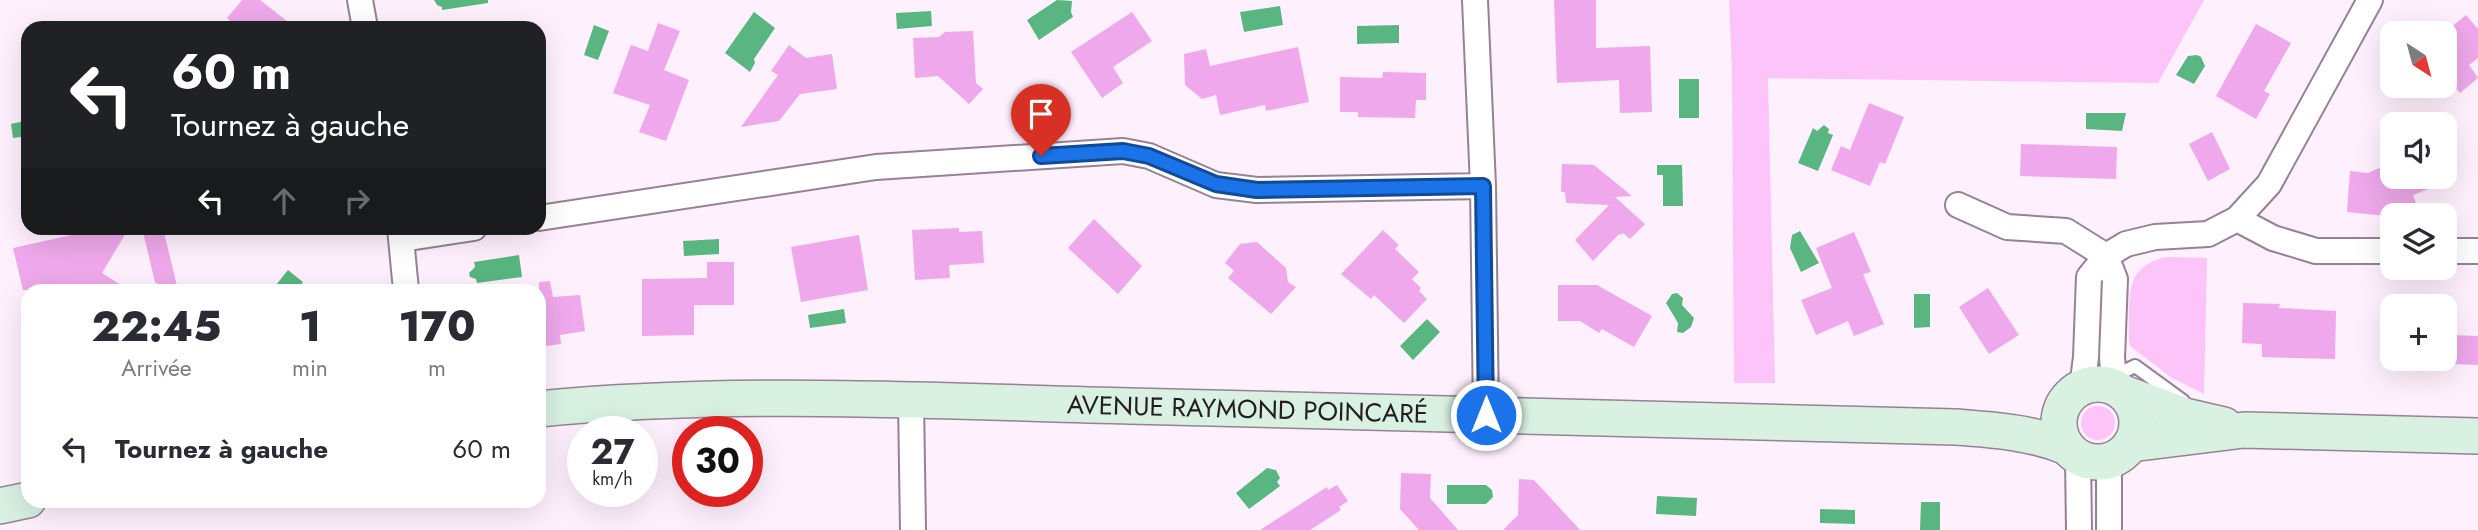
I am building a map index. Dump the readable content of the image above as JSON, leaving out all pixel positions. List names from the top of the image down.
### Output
{
  "streets": {
    "main road": ["AVENUE RAYMOND POINCARÉ"]
  },
  "north": "bottom right",
  "page": {
    "map_buttons": "+",
    "turn": ["60 m", "Tournez à gauche"],
    "eta": [
      "22:45",
      "Arrivée",
      "1",
      "min",
      "170",
      "m"
    ],
    "list": [
      {
        "name": "Tournez à gauche",
        "value": "60 m"
      }
    ],
    "speed": "27 km/h",
    "limit": "30"
  }
}
